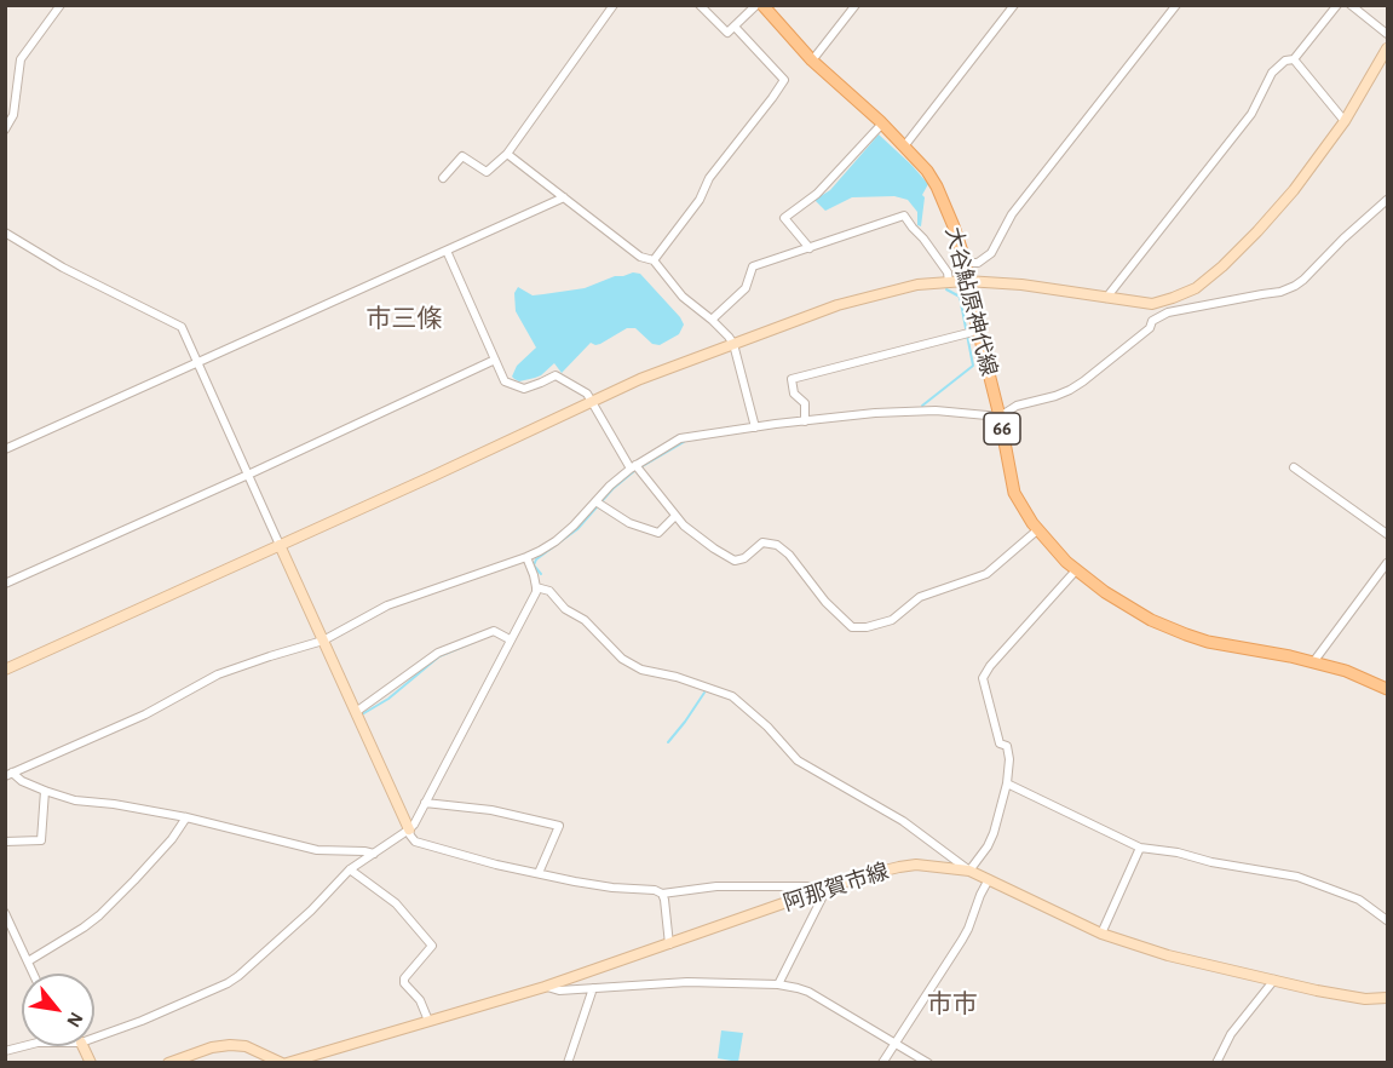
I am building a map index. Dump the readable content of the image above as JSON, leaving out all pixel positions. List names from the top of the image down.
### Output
{
  "streets": {
    "main road": ["大谷鮎原神代線", "66"],
    "street": ["阿那賀市線"]
  },
  "districts": ["市三條", "市市"],
  "north": "bottom right"
}
